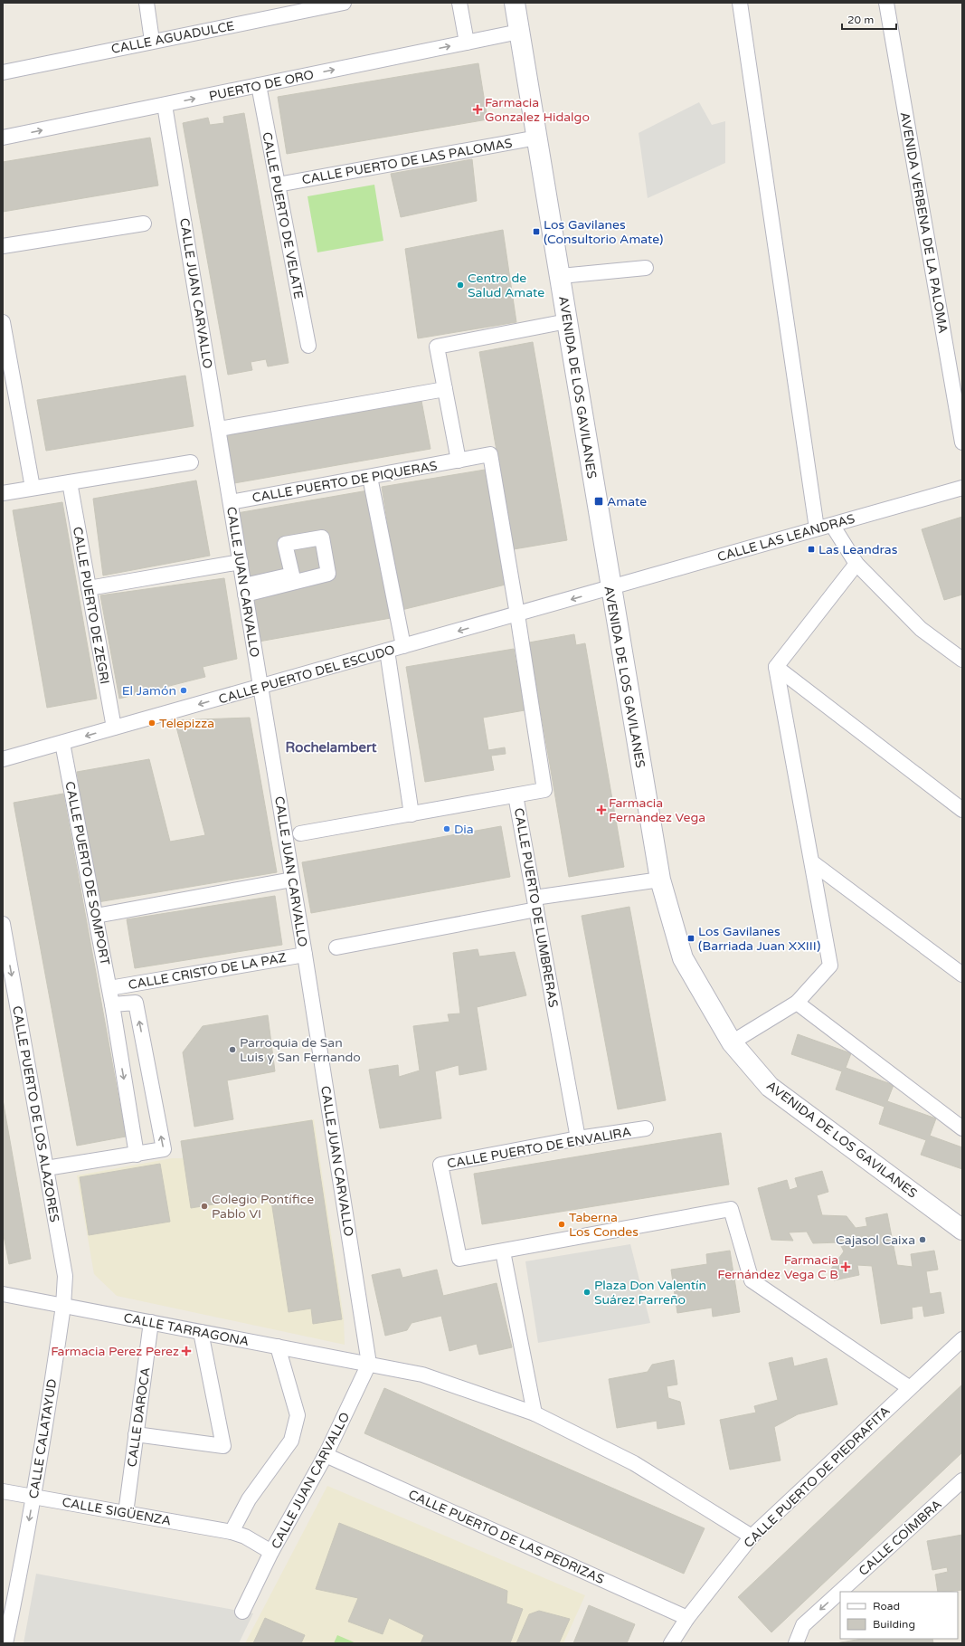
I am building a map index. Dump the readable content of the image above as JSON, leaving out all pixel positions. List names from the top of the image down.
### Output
{
  "streets": {
    "street": [
      "CALLE AGUADULCE",
      "PUERTO DE ORO",
      "CALLE PUERTO DE LAS PALOMAS",
      "CALLE PUERTO DE VELATE",
      "AVENIDA VERBENA DE LA PALOMA",
      "CALLE JUAN CARVALLO",
      "AVENIDA DE LOS GAVILANES",
      "CALLE PUERTO DE PIQUERAS",
      "CALLE LAS LEANDRAS",
      "CALLE PUERTO DE ZEGRI",
      "CALLE PUERTO DEL ESCUDO",
      "CALLE PUERTO DE SOMPORT",
      "CALLE PUERTO DE LUMBRERAS",
      "CALLE CRISTO DE LA PAZ",
      "CALLE PUERTO DE LOS ALAZORES",
      "CALLE PUERTO DE ENVALIRA",
      "CALLE TARRAGONA",
      "CALLE DAROCA",
      "CALLE CALATAYUD",
      "CALLE PUERTO DE PIEDRAFITA",
      "CALLE SIGÜENZA",
      "CALLE PUERTO DE LAS PEDRIZAS",
      "CALLE COÍMBRA"
    ]
  },
  "crossings": [
    ["PUERTO DE ORO", "CALLE PUERTO DE VELATE"],
    ["PUERTO DE ORO", "CALLE JUAN CARVALLO"],
    ["PUERTO DE ORO", "AVENIDA DE LOS GAVILANES"],
    ["CALLE PUERTO DE LAS PALOMAS", "CALLE PUERTO DE VELATE"],
    ["CALLE PUERTO DE LAS PALOMAS", "AVENIDA DE LOS GAVILANES"],
    ["CALLE JUAN CARVALLO", "CALLE PUERTO DE PIQUERAS"],
    ["CALLE JUAN CARVALLO", "CALLE PUERTO DEL ESCUDO"],
    ["CALLE JUAN CARVALLO", "CALLE CRISTO DE LA PAZ"],
    ["CALLE JUAN CARVALLO", "CALLE TARRAGONA"],
    ["CALLE JUAN CARVALLO", "CALLE SIGÜENZA"],
    ["CALLE JUAN CARVALLO", "CALLE PUERTO DE LAS PEDRIZAS"],
    ["AVENIDA DE LOS GAVILANES", "CALLE LAS LEANDRAS"],
    ["AVENIDA DE LOS GAVILANES", "CALLE PUERTO DEL ESCUDO"],
    ["CALLE PUERTO DE PIQUERAS", "CALLE PUERTO DEL ESCUDO"],
    ["CALLE PUERTO DE PIQUERAS", "CALLE PUERTO DE LUMBRERAS"],
    ["CALLE LAS LEANDRAS", "CALLE PUERTO DEL ESCUDO"],
    ["CALLE PUERTO DE ZEGRI", "CALLE PUERTO DEL ESCUDO"],
    ["CALLE PUERTO DEL ESCUDO", "CALLE PUERTO DE SOMPORT"],
    ["CALLE PUERTO DEL ESCUDO", "CALLE PUERTO DE LUMBRERAS"],
    ["CALLE PUERTO DE SOMPORT", "CALLE CRISTO DE LA PAZ"],
    ["CALLE PUERTO DE LUMBRERAS", "CALLE PUERTO DE ENVALIRA"],
    ["CALLE PUERTO DE LOS ALAZORES", "CALLE TARRAGONA"],
    ["CALLE PUERTO DE LOS ALAZORES", "CALLE CALATAYUD"],
    ["CALLE TARRAGONA", "CALLE DAROCA"],
    ["CALLE TARRAGONA", "CALLE CALATAYUD"],
    ["CALLE TARRAGONA", "CALLE PUERTO DE PIEDRAFITA"],
    ["CALLE DAROCA", "CALLE SIGÜENZA"],
    ["CALLE CALATAYUD", "CALLE SIGÜENZA"],
    ["CALLE PUERTO DE PIEDRAFITA", "CALLE PUERTO DE LAS PEDRIZAS"]
  ],
  "one_way": [
    "PUERTO DE ORO",
    "CALLE PUERTO DEL ESCUDO",
    "CALLE PUERTO DE SOMPORT",
    "CALLE PUERTO DE LOS ALAZORES",
    "CALLE CALATAYUD",
    "CALLE COÍMBRA"
  ],
  "districts": ["Rochelambert"],
  "places": {
    "health": [
      "Farmacia Gonzalez Hidalgo",
      "Farmacia Fernandez Vega",
      "Farmacia Fernández Vega C B",
      "Farmacia Perez Perez"
    ],
    "transit": [
      "Los Gavilanes (Consultorio Amate)",
      "Amate",
      "Las Leandras",
      "Los Gavilanes (Barriada Juan XXIII)"
    ],
    "other": [
      "Centro de Salud Amate",
      "El Jamón",
      "Telepizza",
      "Dia",
      "Parroquia de San Luis y San Fernando",
      "Colegio Pontífice Pablo VI",
      "Taberna Los Condes",
      "Cajasol Caixa",
      "Plaza Don Valentín Suárez Parreño"
    ]
  },
  "legend": ["Road", "Building"],
  "scale_bar": "20 m"
}
